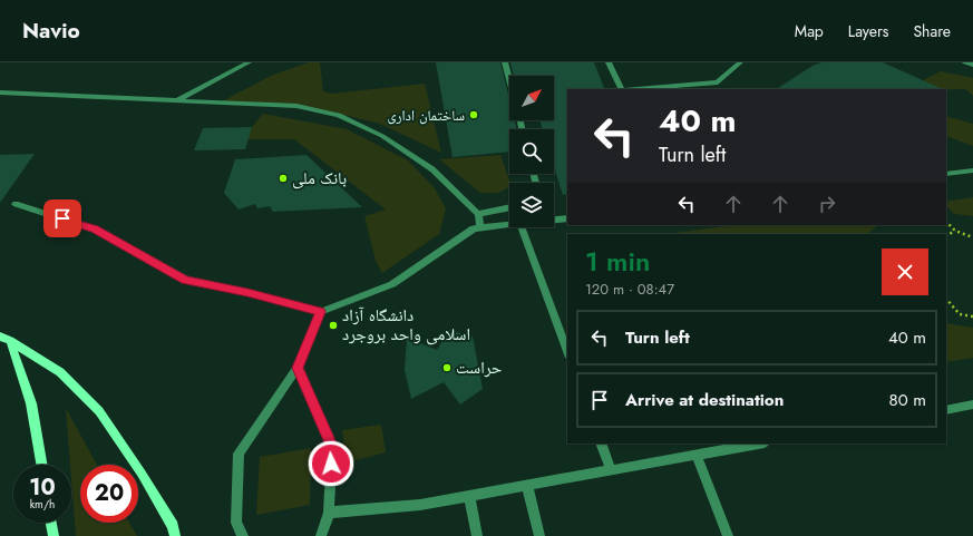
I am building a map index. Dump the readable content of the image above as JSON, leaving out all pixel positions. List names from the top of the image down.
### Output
{
  "places": [
    "ساختمان اداری",
    "بانک ملی",
    "دانشگاه آزاد اسلامی واحد بروجرد",
    "حراست"
  ],
  "north": "top right",
  "page": {
    "header": "Navio",
    "nav": ["Map", "Layers", "Share"],
    "turn": ["40 m", "Turn left"],
    "heading": ["1 min", "120 m · 08:47"],
    "list": [
      {
        "name": "Turn left",
        "value": "40 m"
      },
      {
        "name": "Arrive at destination",
        "value": "80 m"
      }
    ],
    "speed": "10 km/h",
    "limit": "20"
  }
}
